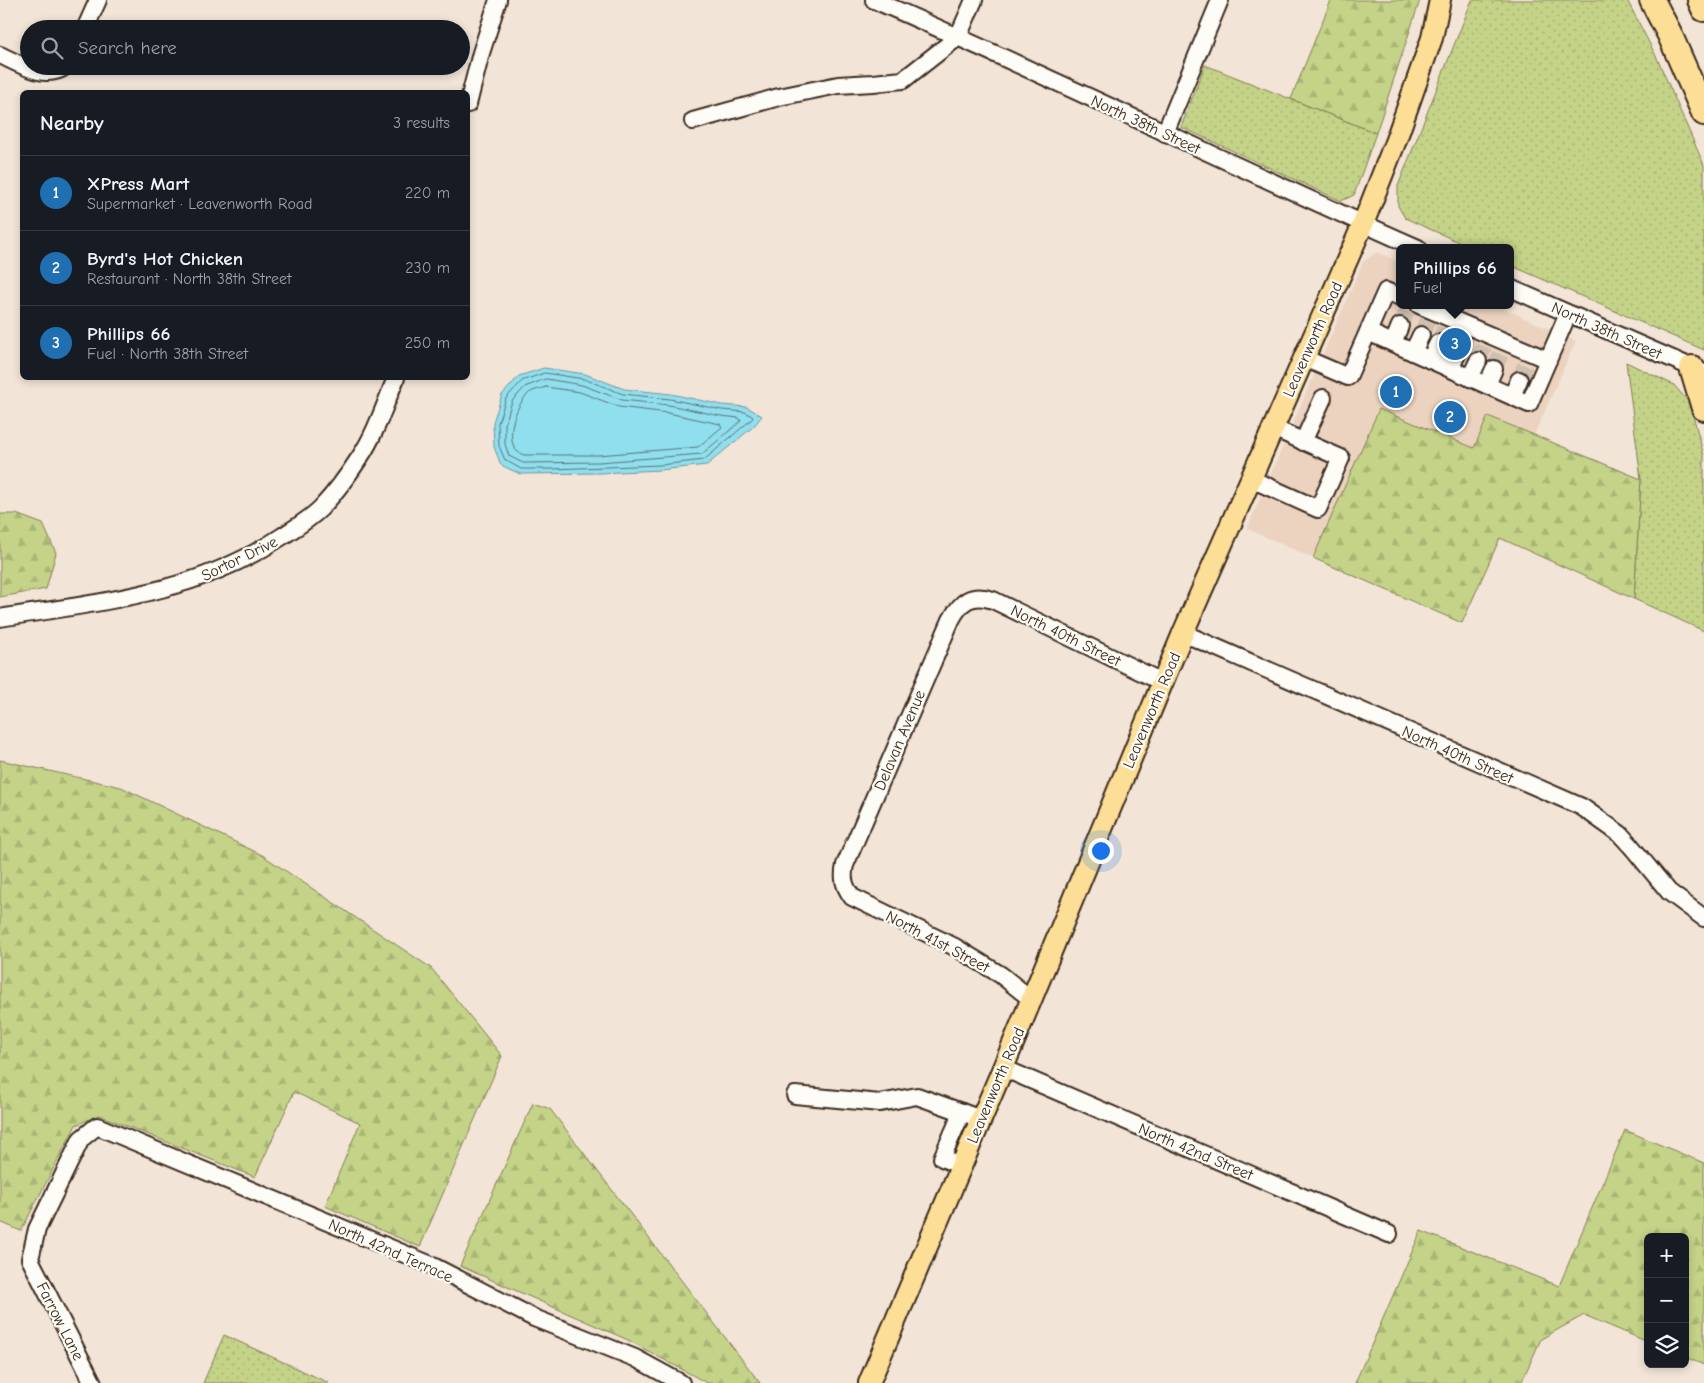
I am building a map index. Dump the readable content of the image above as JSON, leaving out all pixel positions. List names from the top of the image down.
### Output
{
  "streets": {
    "main road": ["Leavenworth Road"],
    "street": [
      "North 38th Street",
      "Sortor Drive",
      "North 40th Street",
      "Delavan Avenue",
      "North 41st Street",
      "North 42nd Street",
      "North 42nd Terrace",
      "Farrow Lane"
    ]
  },
  "crossings": [
    ["North 38th Street", "Leavenworth Road"],
    ["Leavenworth Road", "North 40th Street"],
    ["Leavenworth Road", "North 41st Street"],
    ["Leavenworth Road", "North 42nd Street"],
    ["North 40th Street", "Delavan Avenue"],
    ["Delavan Avenue", "North 41st Street"],
    ["North 42nd Terrace", "Farrow Lane"]
  ],
  "page": {
    "search": "Search here",
    "heading": ["Nearby", "3 results"],
    "list": [
      {
        "mark": "1",
        "name": "XPress Mart",
        "note": "Supermarket · Leavenworth Road",
        "value": "220 m"
      },
      {
        "mark": "2",
        "name": "Byrd's Hot Chicken",
        "note": "Restaurant · North 38th Street",
        "value": "230 m"
      },
      {
        "mark": "3",
        "name": "Phillips 66",
        "note": "Fuel · North 38th Street",
        "value": "250 m"
      }
    ],
    "popup": ["Phillips 66", "Fuel"],
    "pins": ["3", "1", "2"],
    "map_buttons": ["+", "−"]
  }
}
